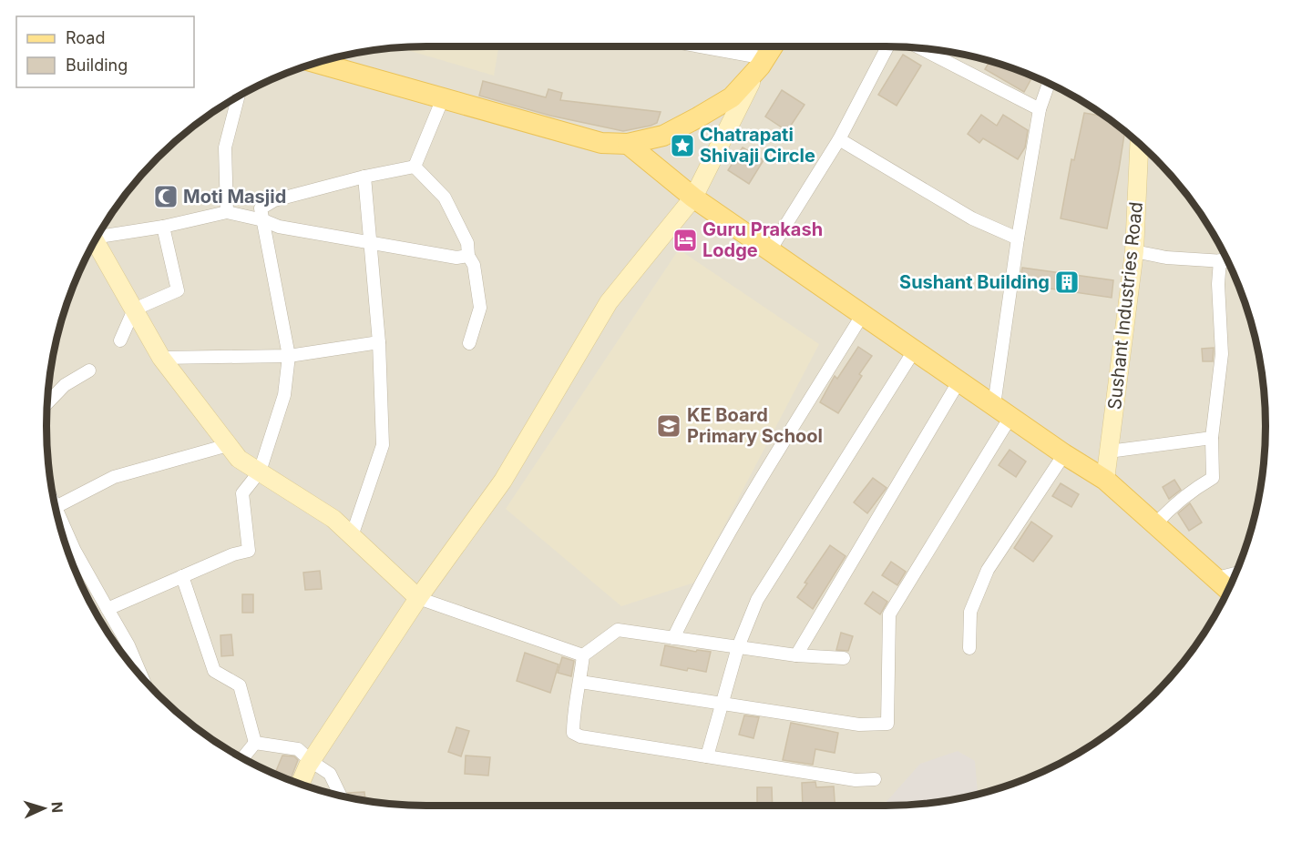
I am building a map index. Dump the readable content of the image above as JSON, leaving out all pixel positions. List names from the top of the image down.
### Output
{
  "streets": {
    "main road": ["Sushant Industries Road"]
  },
  "places": {
    "place": ["Chatrapati Shivaji Circle"],
    "mosque": ["Moti Masjid"],
    "hotel": ["Guru Prakash Lodge"],
    "building": ["Sushant Building"],
    "school or university": ["KE Board Primary School"]
  },
  "legend": ["Road", "Building"],
  "north": "right"
}
